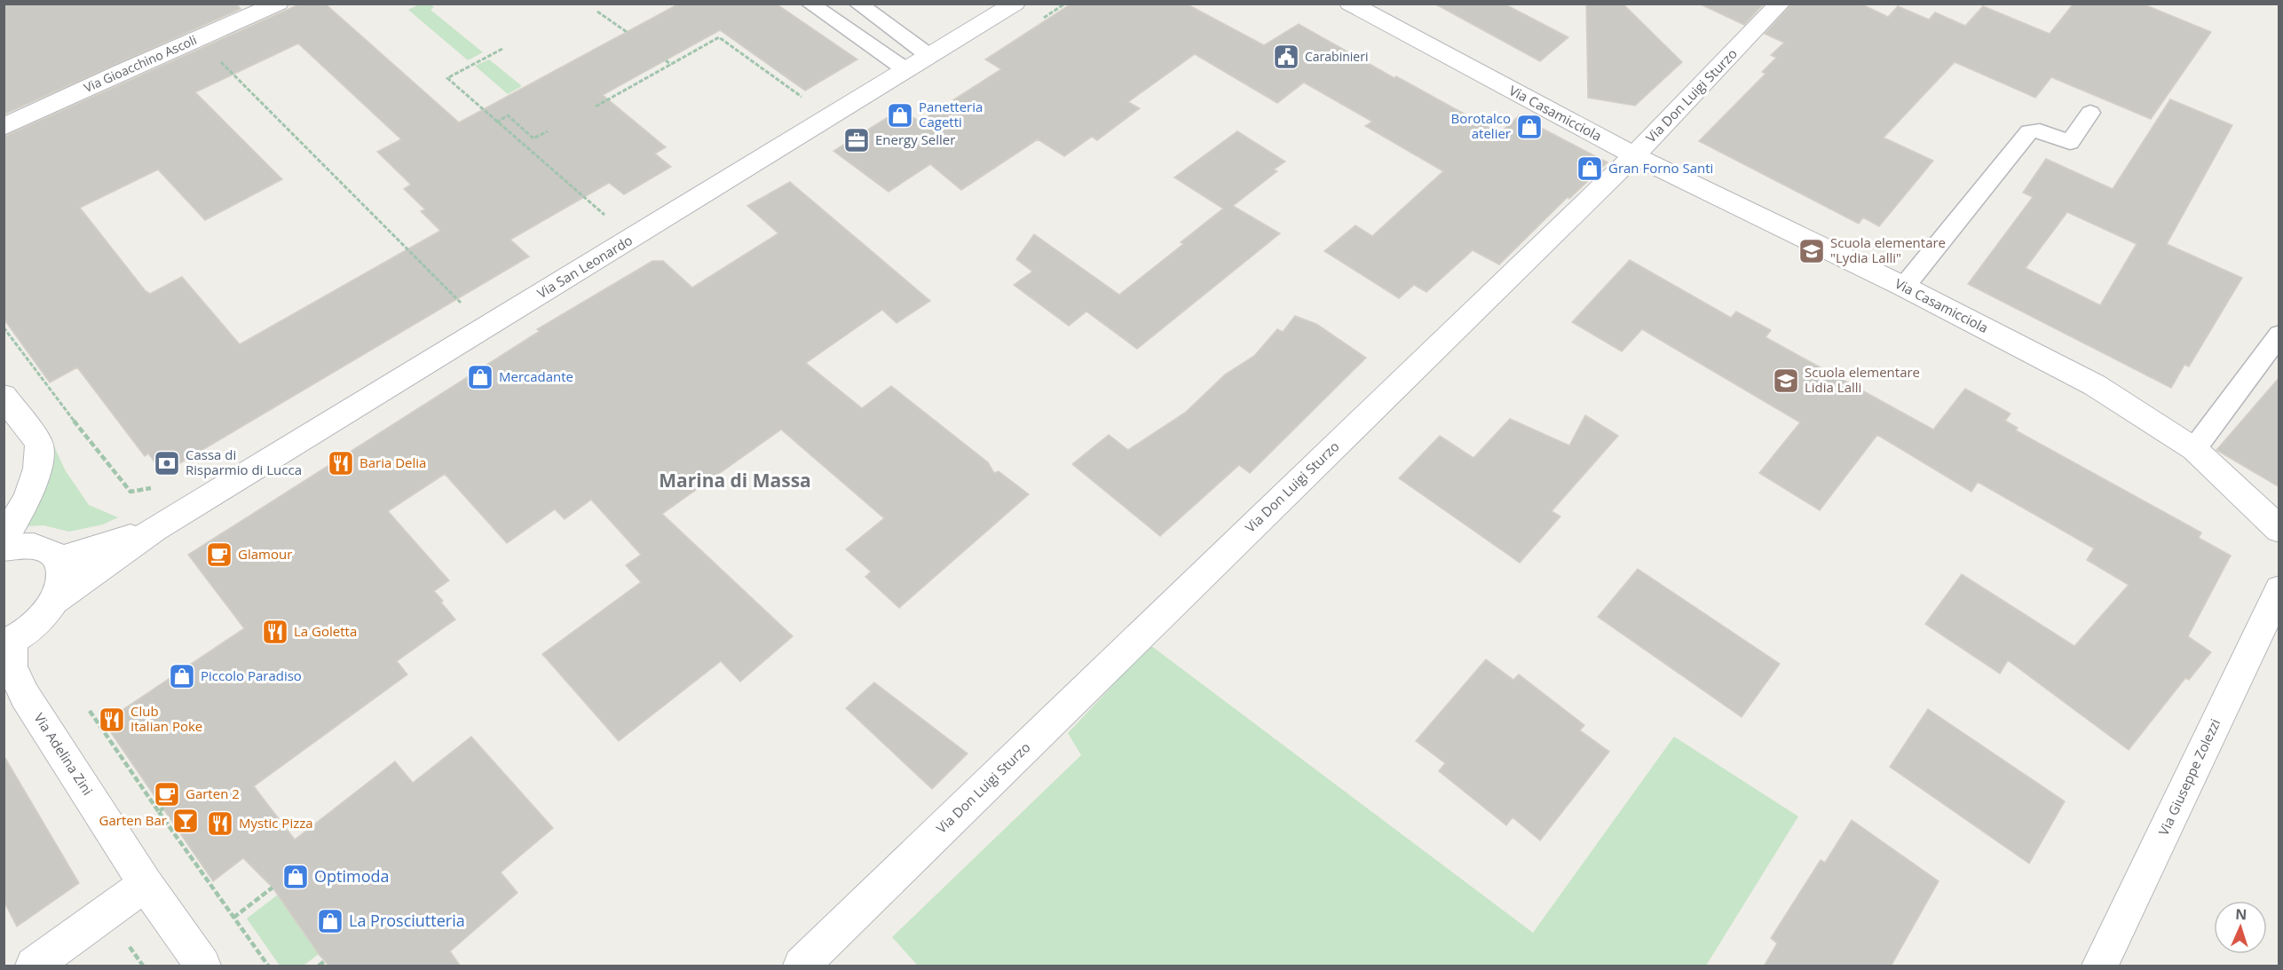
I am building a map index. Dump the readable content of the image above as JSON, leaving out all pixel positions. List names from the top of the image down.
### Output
{
  "streets": {
    "street": [
      "Via Gioacchino Ascoli",
      "Via Don Luigi Sturzo",
      "Via Casamicciola",
      "Via San Leonardo",
      "Via Adelina Zini",
      "Via Giuseppe Zolezzi"
    ]
  },
  "crossings": [
    ["Via Don Luigi Sturzo", "Via Casamicciola"]
  ],
  "districts": ["Marina di Massa"],
  "places": {
    "public building": ["Carabinieri"],
    "shop": [
      "Panetteria Cagetti",
      "Borotalco atelier",
      "Gran Forno Santi",
      "Mercadante",
      "Piccolo Paradiso",
      "Optimoda",
      "La Prosciutteria"
    ],
    "office": ["Energy Seller"],
    "school or university": ["Scuola elementare \"Lydia Lalli\"", "Scuola elementare Lidia Lalli"],
    "bank": ["Cassa di Risparmio di Lucca"],
    "restaurant": [
      "Baria Delia",
      "La Goletta",
      "Club Italian Poke",
      "Mystic Pizza"
    ],
    "cafe": ["Glamour", "Garten 2"],
    "bar": ["Garten Bar"]
  },
  "north": "top"
}
